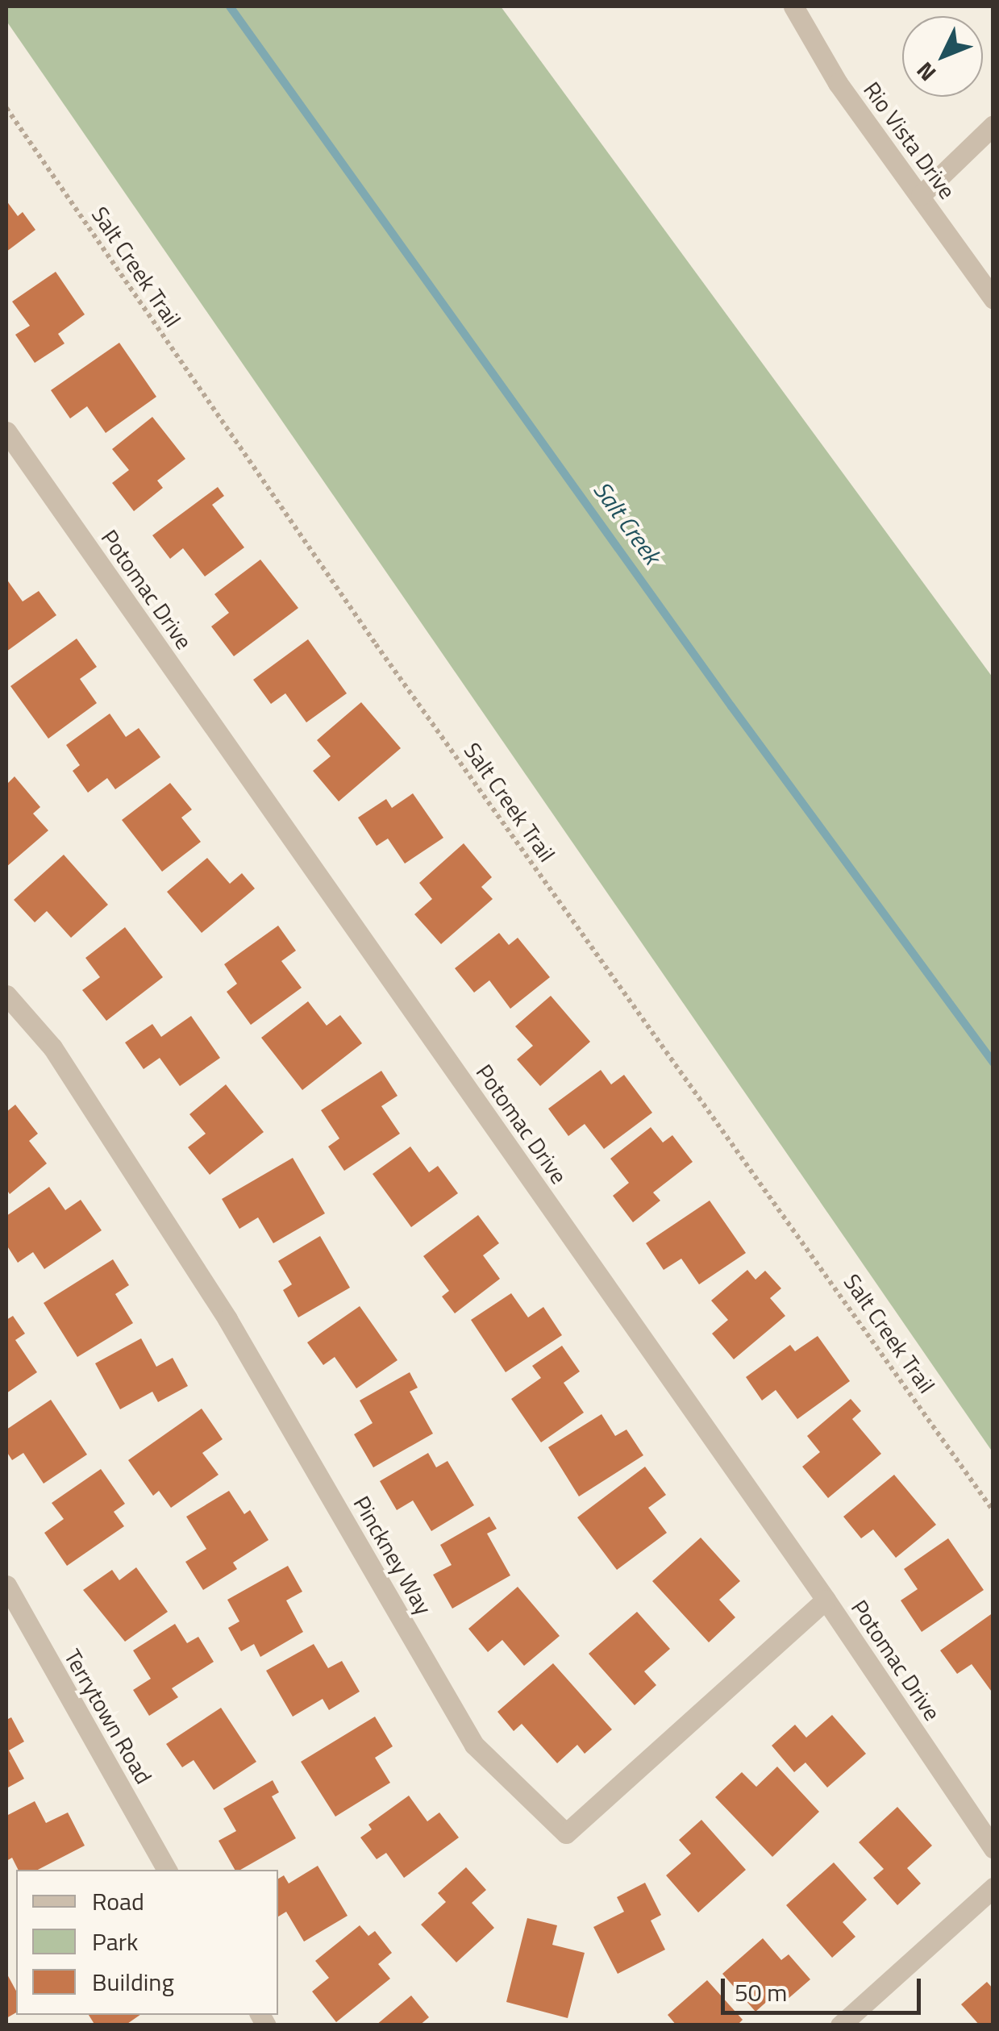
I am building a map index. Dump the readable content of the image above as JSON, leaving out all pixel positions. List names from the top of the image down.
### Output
{
  "streets": {
    "street": [
      "Rio Vista Drive",
      "Potomac Drive",
      "Pinckney Way",
      "Terrytown Road"
    ],
    "path": ["Salt Creek Trail"]
  },
  "crossings": [
    ["Potomac Drive", "Pinckney Way"]
  ],
  "water": ["Salt Creek"],
  "legend": ["Road", "Park", "Building"],
  "scale_bar": "50 m",
  "north": "bottom left"
}
